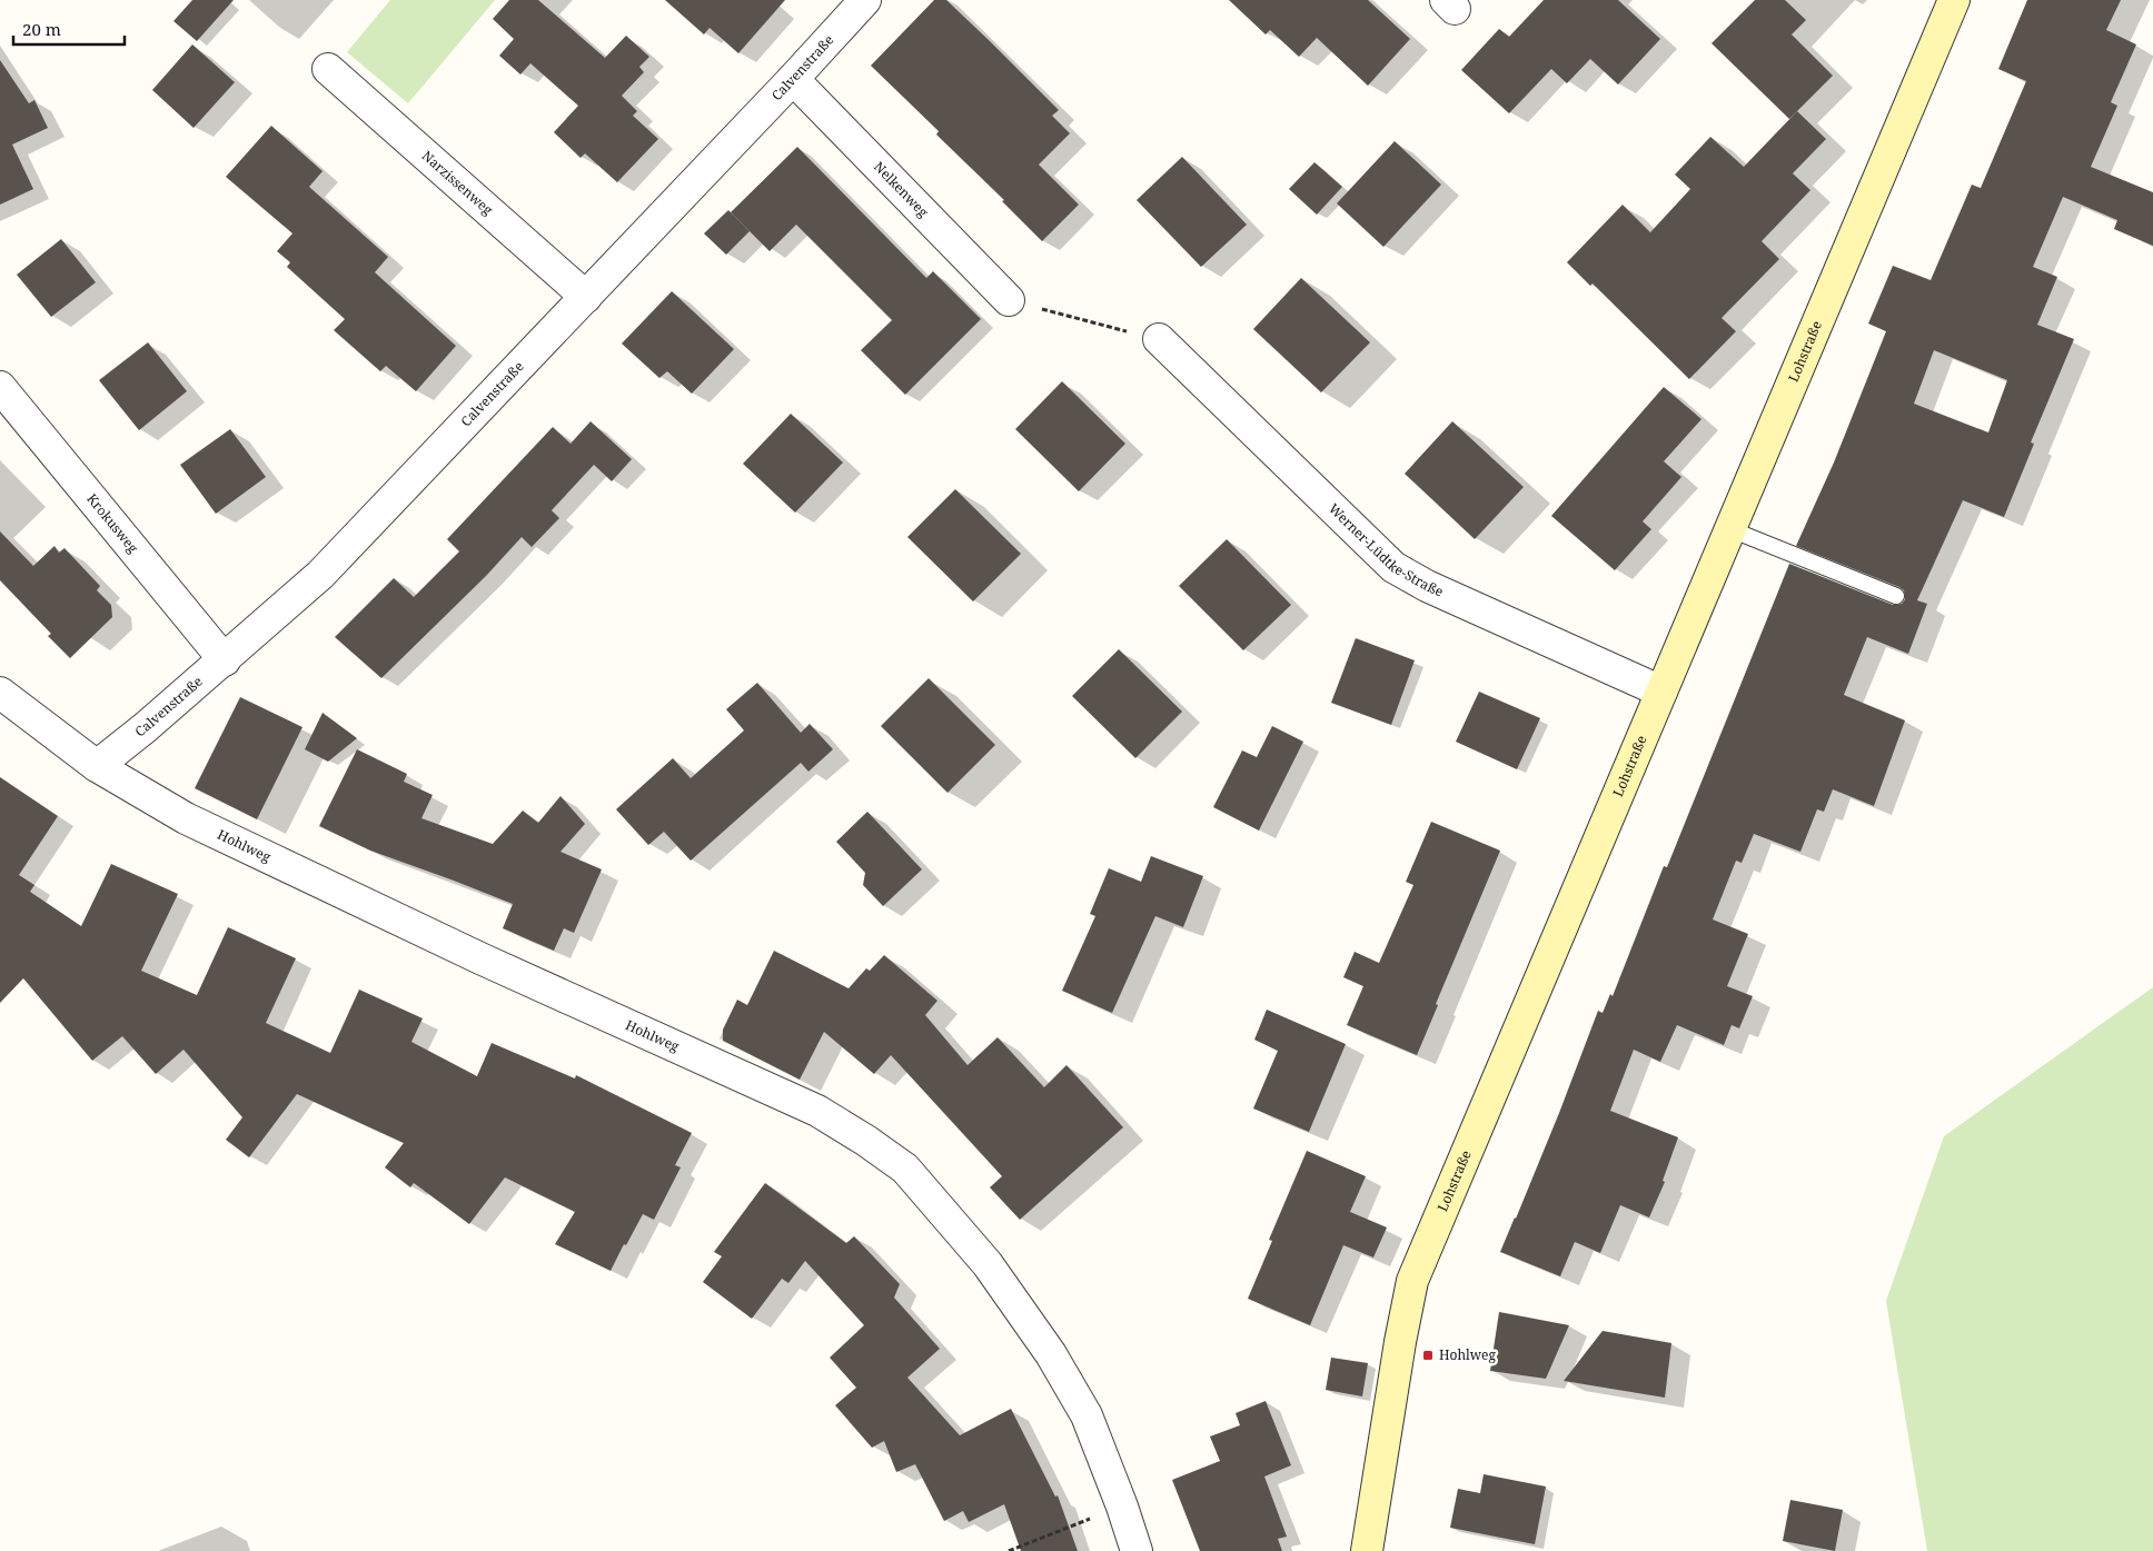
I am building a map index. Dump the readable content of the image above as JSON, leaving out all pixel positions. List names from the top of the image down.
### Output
{
  "streets": {
    "main road": ["Lohstraße"],
    "street": [
      "Calvenstraße",
      "Narzissenweg",
      "Nelkenweg",
      "Krokusweg",
      "Werner-Lüdtke-Straße",
      "Hohlweg"
    ]
  },
  "crossings": [
    ["Calvenstraße", "Narzissenweg"],
    ["Calvenstraße", "Nelkenweg"],
    ["Calvenstraße", "Krokusweg"],
    ["Calvenstraße", "Hohlweg"],
    ["Lohstraße", "Werner-Lüdtke-Straße"]
  ],
  "places": {
    "transit": ["Hohlweg"]
  },
  "scale_bar": "20 m"
}
